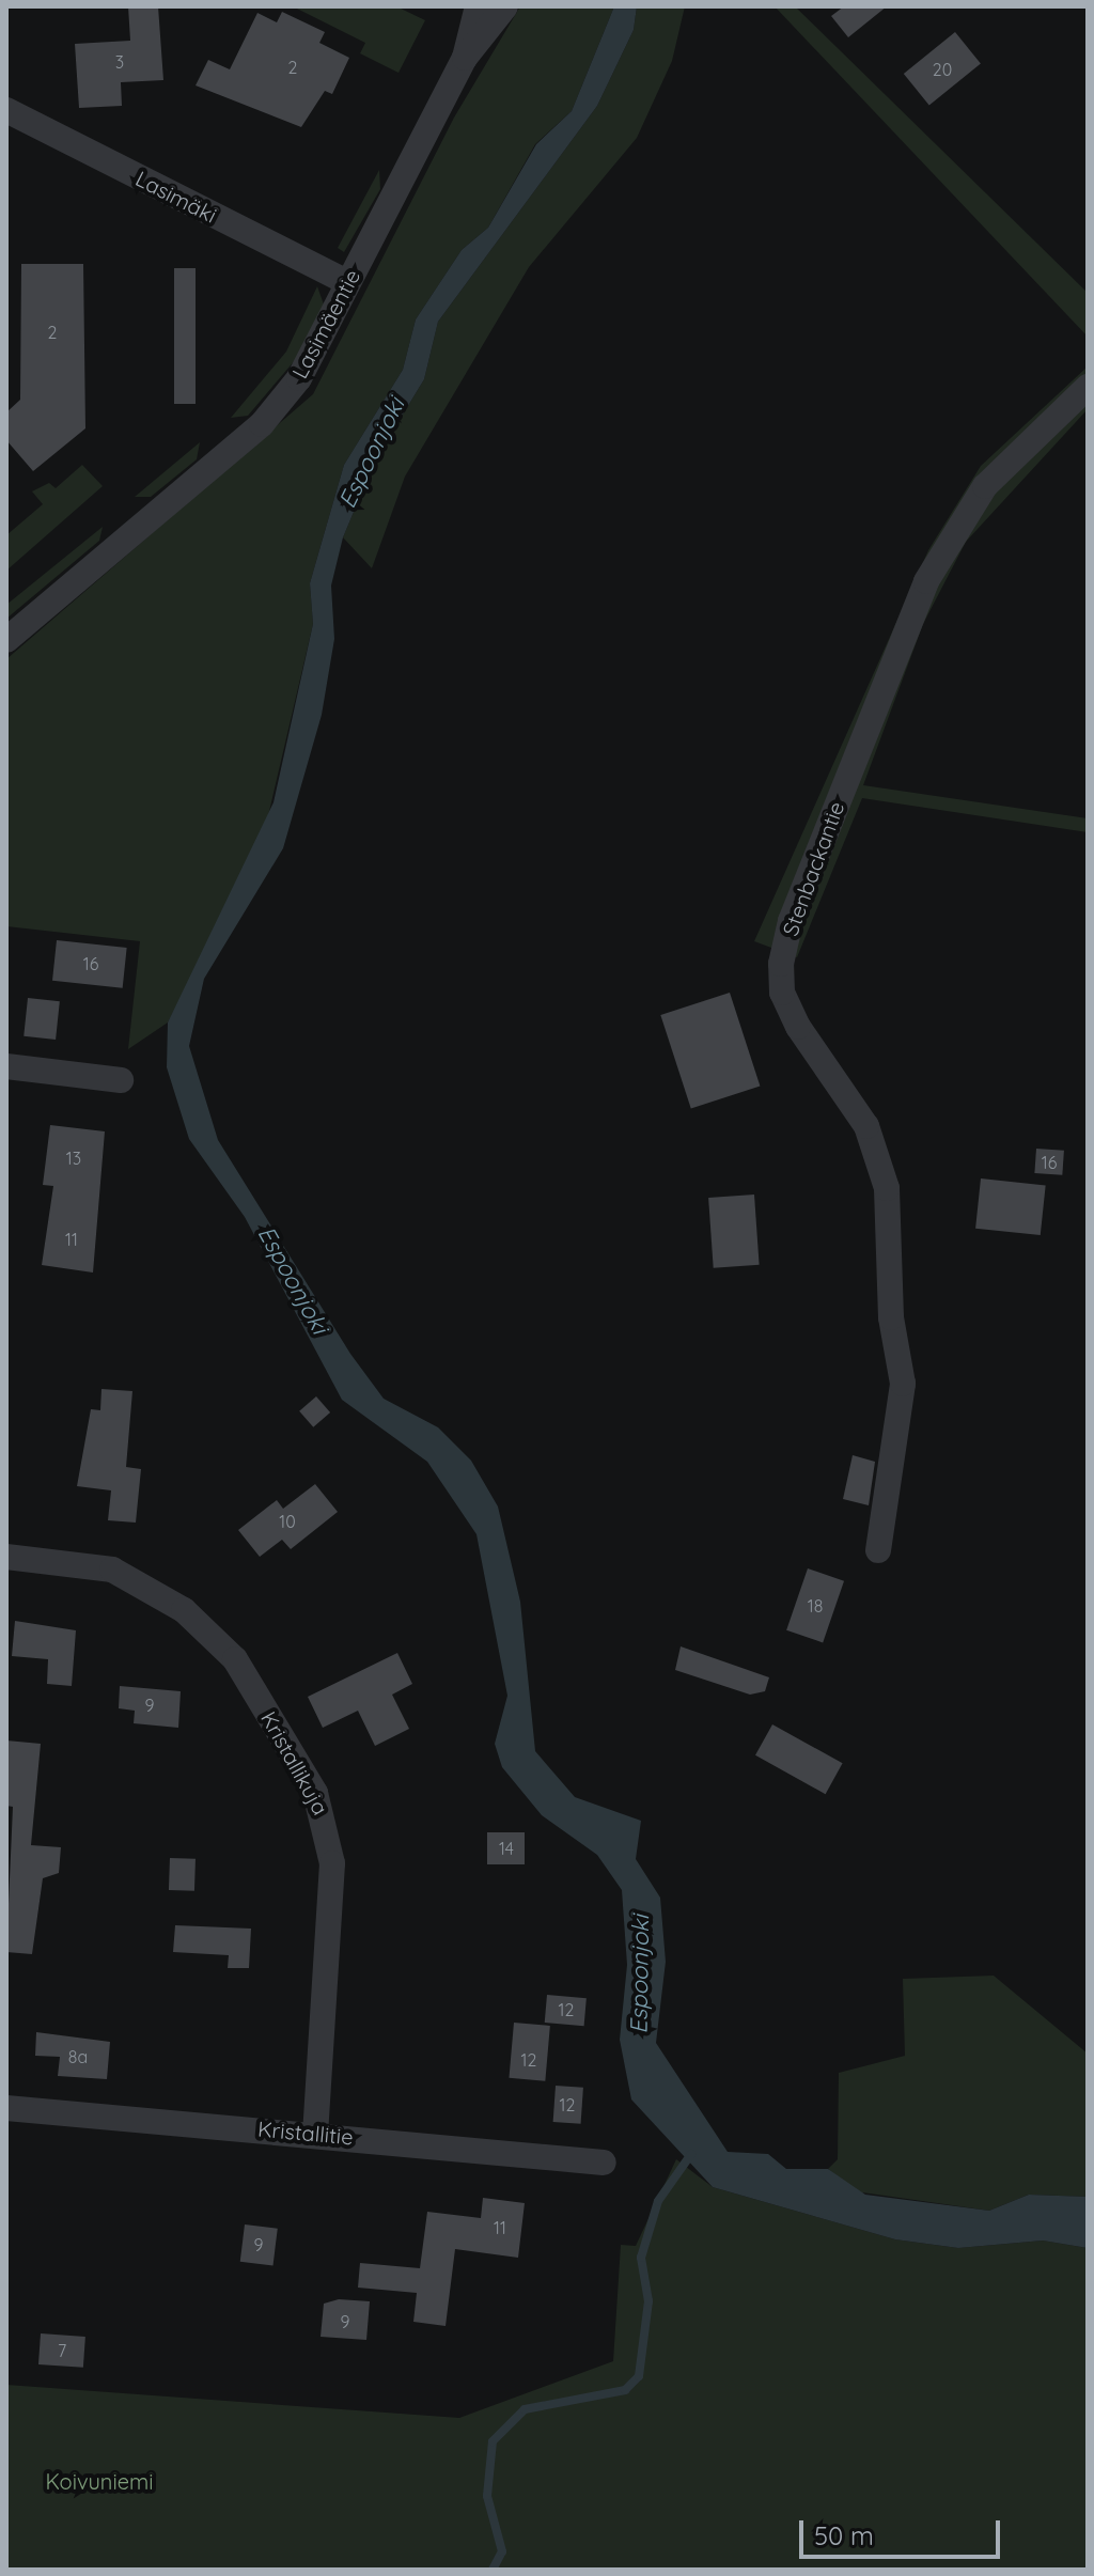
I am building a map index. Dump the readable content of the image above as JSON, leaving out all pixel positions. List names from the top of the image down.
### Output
{
  "streets": {
    "street": [
      "Lasimäki",
      "Lasimäentie",
      "Stenbackantie",
      "Kristallikuja",
      "Kristallitie"
    ]
  },
  "crossings": [
    ["Lasimäki", "Lasimäentie"],
    ["Kristallikuja", "Kristallitie"]
  ],
  "water": ["Espoonjoki"],
  "parks": ["Koivuniemi"],
  "house_numbers": [
    "3",
    "2",
    "20",
    "2",
    "16",
    "13",
    "16",
    "11",
    "10",
    "18",
    "9",
    "14",
    "12",
    "8a",
    "12",
    "12",
    "11",
    "9",
    "9",
    "7"
  ],
  "scale_bar": "50 m"
}
